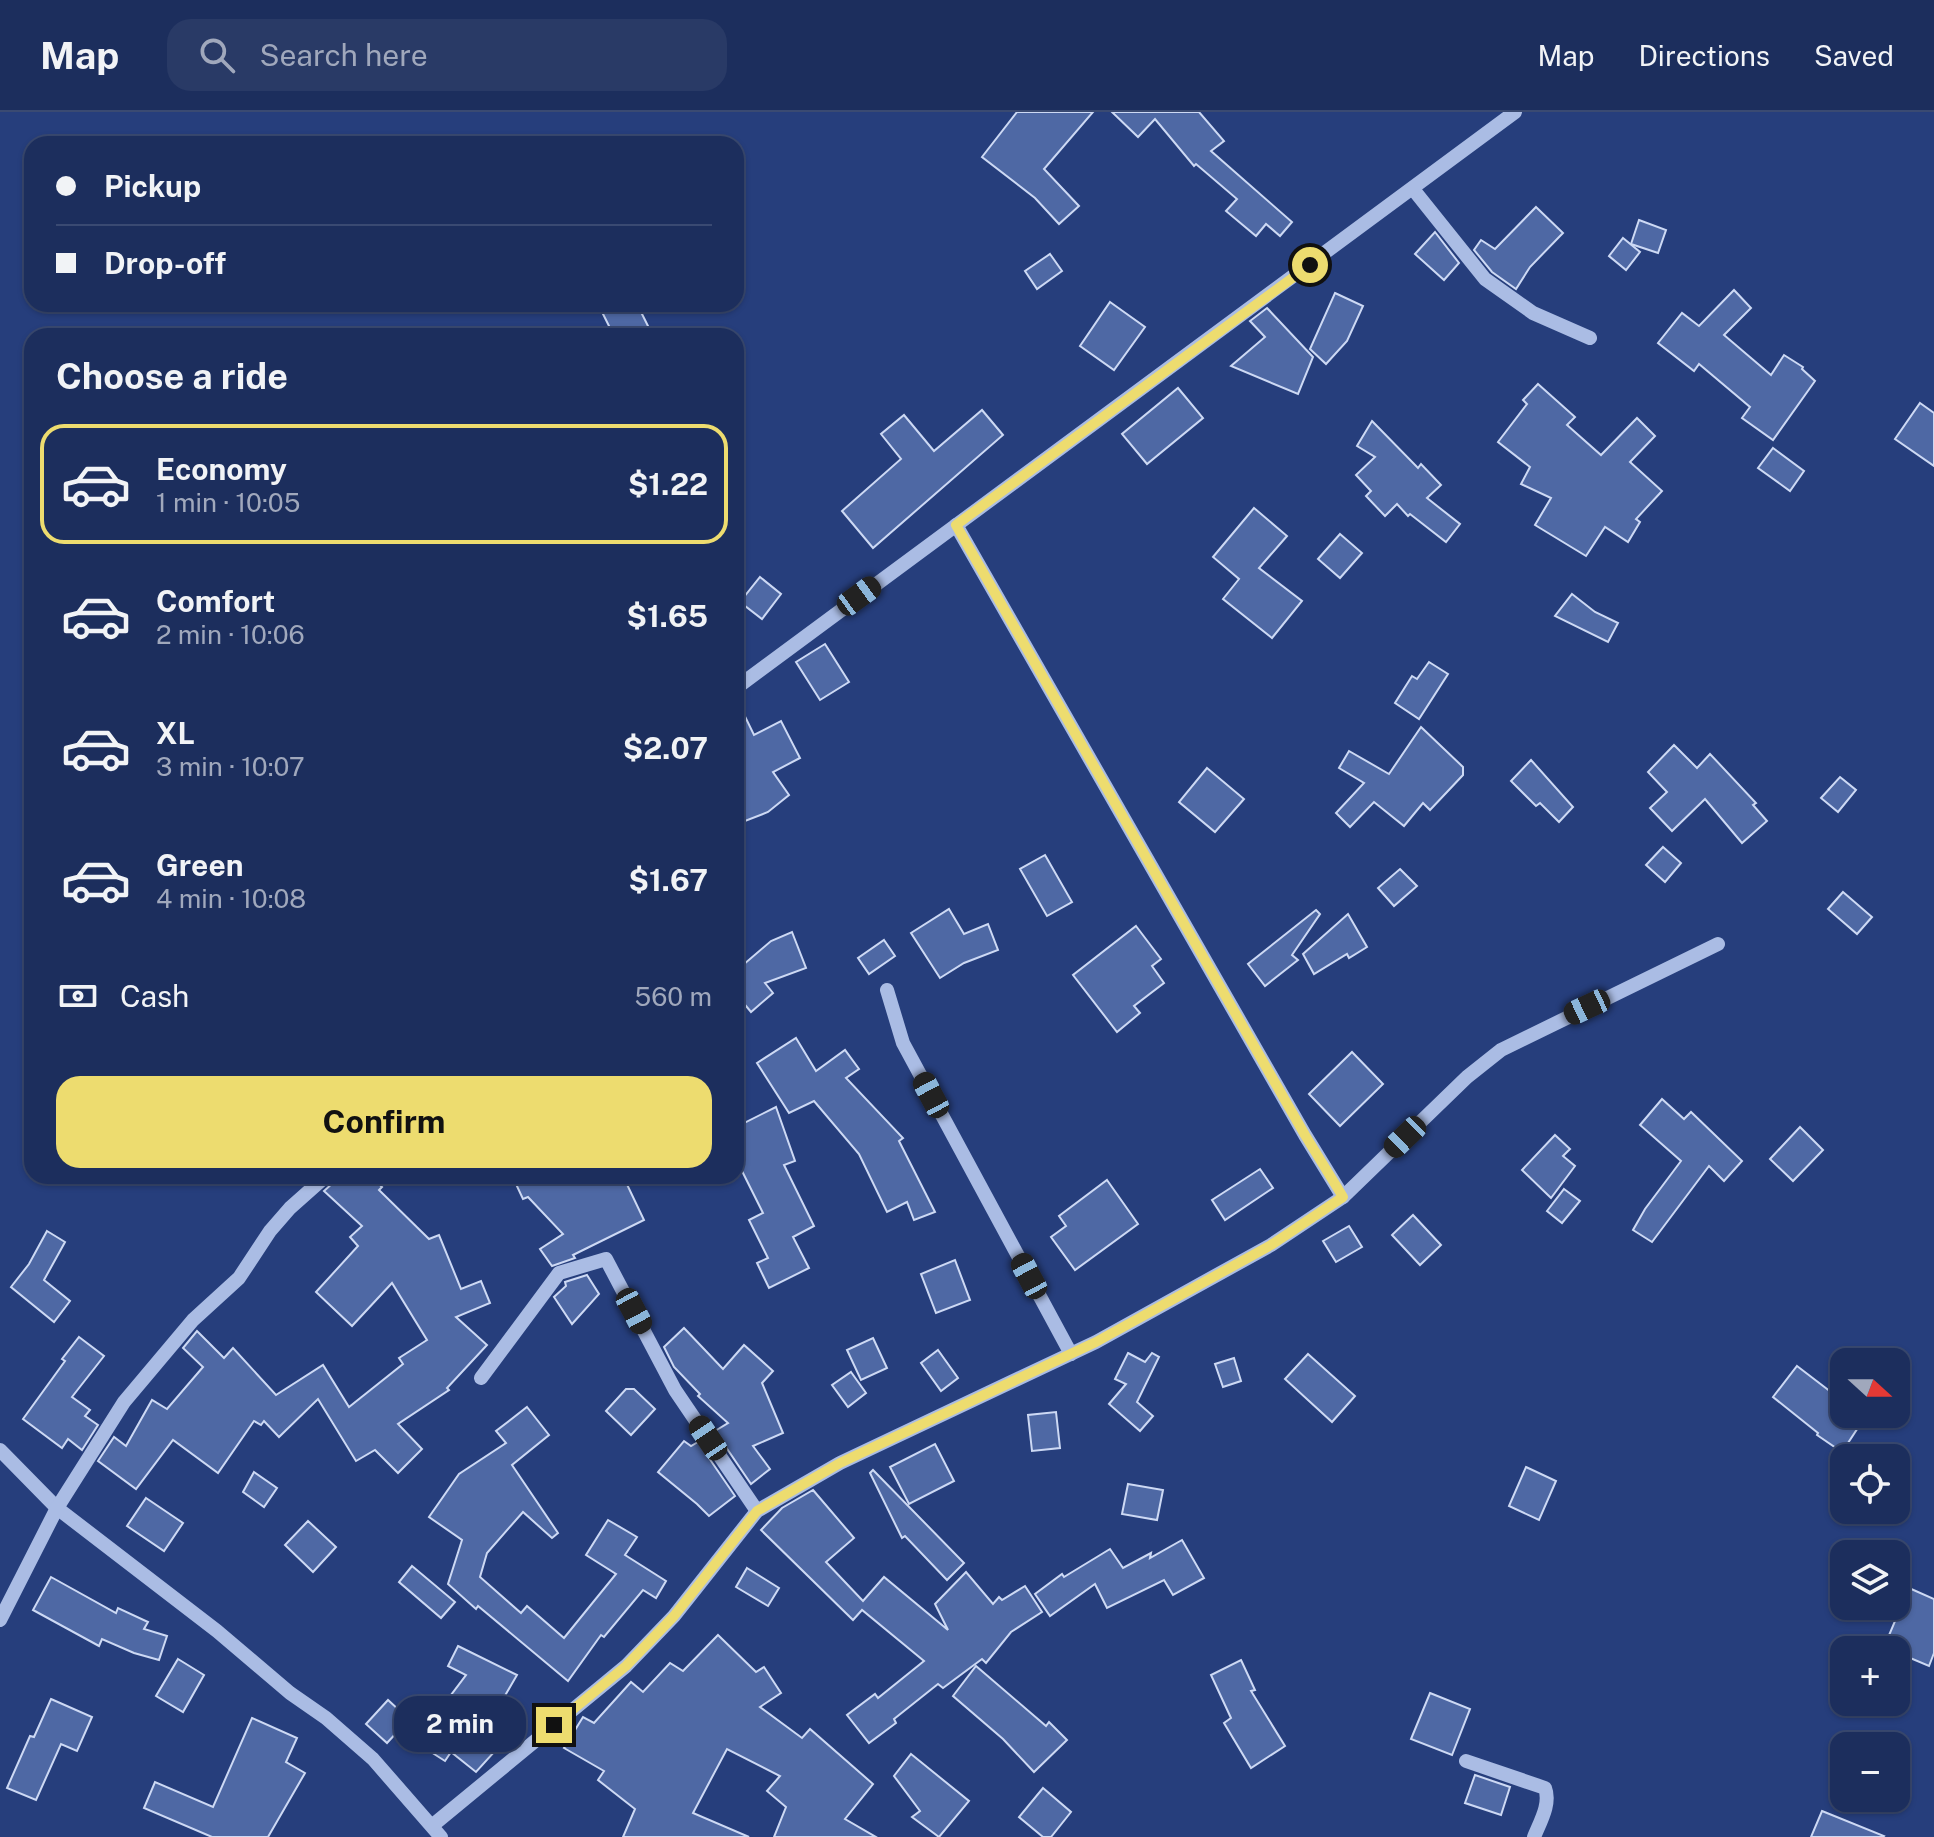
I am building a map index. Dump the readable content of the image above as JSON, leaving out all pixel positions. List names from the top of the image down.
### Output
{
  "north": "right",
  "page": {
    "header": "Map",
    "search": "Search here",
    "nav": ["Map", "Directions", "Saved"],
    "banner": ["Pickup", "Drop-off"],
    "heading": "Choose a ride",
    "list": [
      {
        "name": "Economy",
        "note": "1 min · 10:05",
        "value": "$1.22"
      },
      {
        "name": "Comfort",
        "note": "2 min · 10:06",
        "value": "$1.65"
      },
      {
        "name": "XL",
        "note": "3 min · 10:07",
        "value": "$2.07"
      },
      {
        "name": "Green",
        "note": "4 min · 10:08",
        "value": "$1.67"
      }
    ],
    "pay": ["Cash", "560 m"],
    "buttons": "Confirm",
    "map_buttons": ["+", "−"],
    "bubble": "2 min"
  }
}
